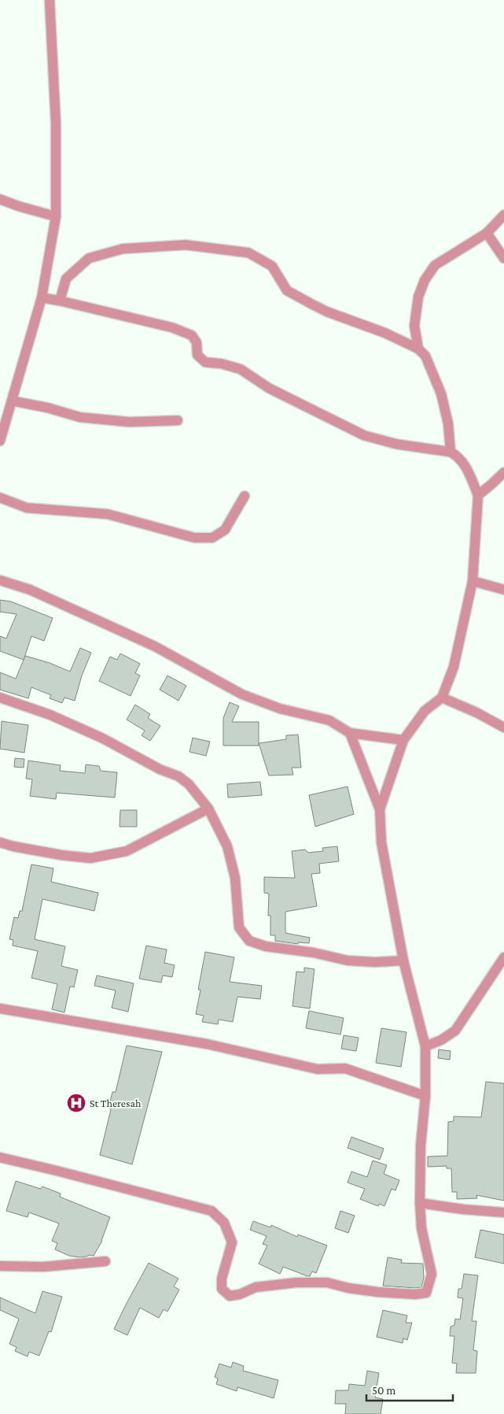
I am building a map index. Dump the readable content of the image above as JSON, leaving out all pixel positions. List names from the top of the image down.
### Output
{
  "places": {
    "hospital": ["St Theresah"]
  },
  "scale_bar": "50 m"
}
